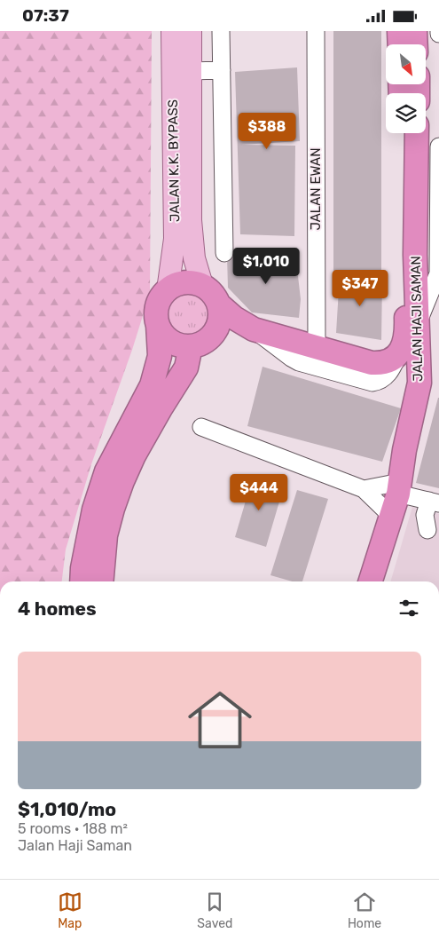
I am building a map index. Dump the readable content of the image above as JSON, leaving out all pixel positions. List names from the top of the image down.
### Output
{
  "streets": {
    "highway": ["JALAN HAJI SAMAN"],
    "main road": ["JALAN K.K. BYPASS"],
    "street": ["JALAN EWAN"]
  },
  "crossings": [
    ["JALAN K.K. BYPASS", "JALAN HAJI SAMAN"],
    ["JALAN EWAN", "JALAN HAJI SAMAN"]
  ],
  "north": "bottom right",
  "page": {
    "status": "07:37",
    "price": [
      "$388",
      "$1,010",
      "$347",
      "$444"
    ],
    "heading": "4 homes",
    "list": [
      {
        "name": "$1,010/mo",
        "note": "5 rooms · 188 m² · Jalan Haji Saman"
      }
    ],
    "tabs": ["Map", "Saved", "Home"]
  }
}
